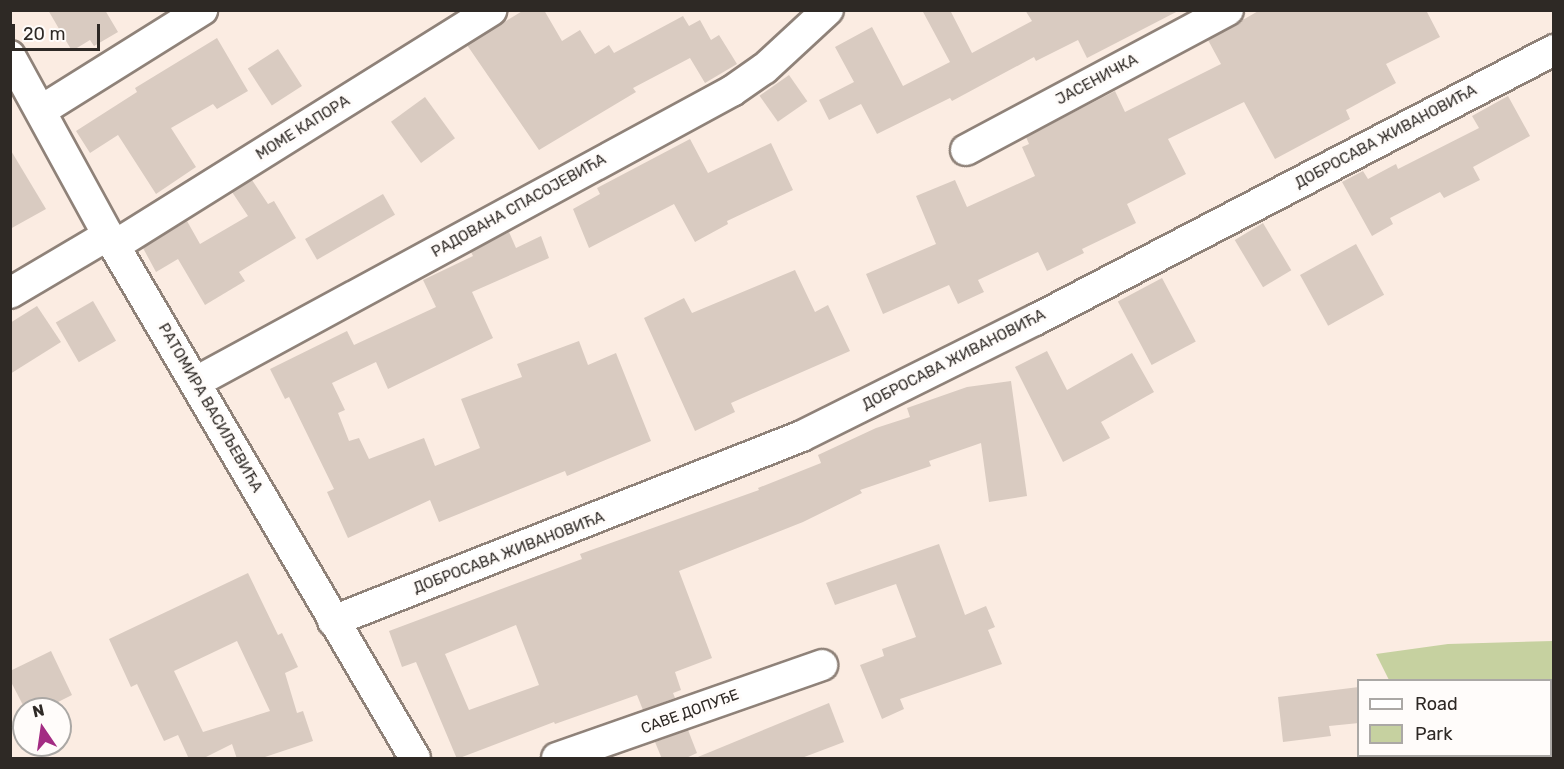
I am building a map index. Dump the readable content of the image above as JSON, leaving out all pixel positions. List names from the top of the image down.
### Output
{
  "streets": {
    "street": [
      "ЈАСЕНИЧКА",
      "МОМЕ КАПОРА",
      "ДОБРОСАВА ЖИВАНОВИЋА",
      "РАДОВАНА СПАСОЈЕВИЋА",
      "РАТОМИРА ВАСИЉЕВИЋА",
      "САВЕ ДОПУЂЕ"
    ]
  },
  "crossings": [
    ["МОМЕ КАПОРА", "РАТОМИРА ВАСИЉЕВИЋА"],
    ["ДОБРОСАВА ЖИВАНОВИЋА", "РАТОМИРА ВАСИЉЕВИЋА"],
    ["РАДОВАНА СПАСОЈЕВИЋА", "РАТОМИРА ВАСИЉЕВИЋА"]
  ],
  "legend": ["Road", "Park"],
  "scale_bar": "20 m",
  "north": "top"
}
